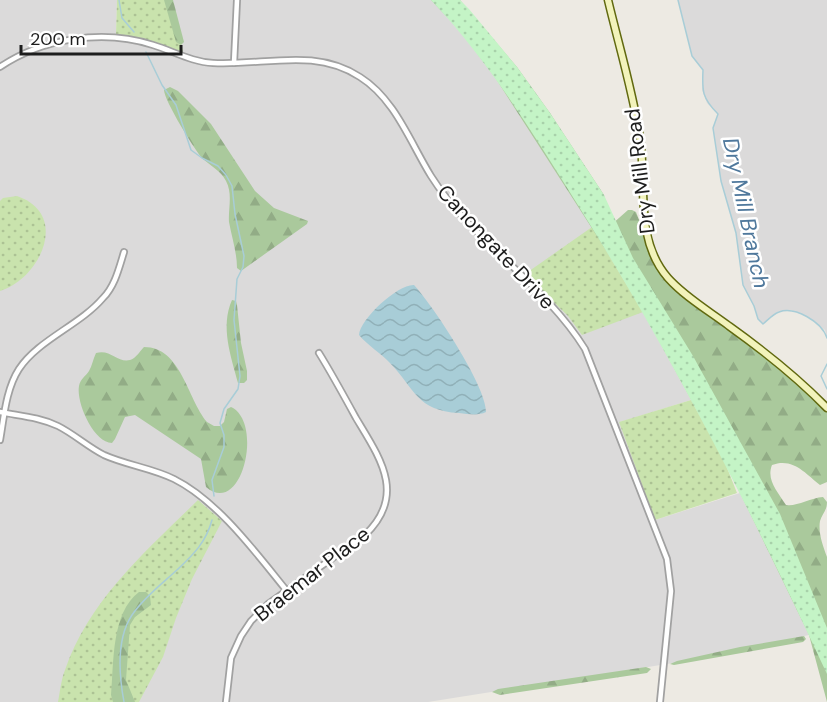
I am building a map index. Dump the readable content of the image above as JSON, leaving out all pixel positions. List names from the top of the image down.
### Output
{
  "streets": {
    "street": ["Dry Mill Road", "Canongate Drive", "Braemar Place"]
  },
  "water": ["Dry Mill Branch"],
  "scale_bar": "200 m"
}
